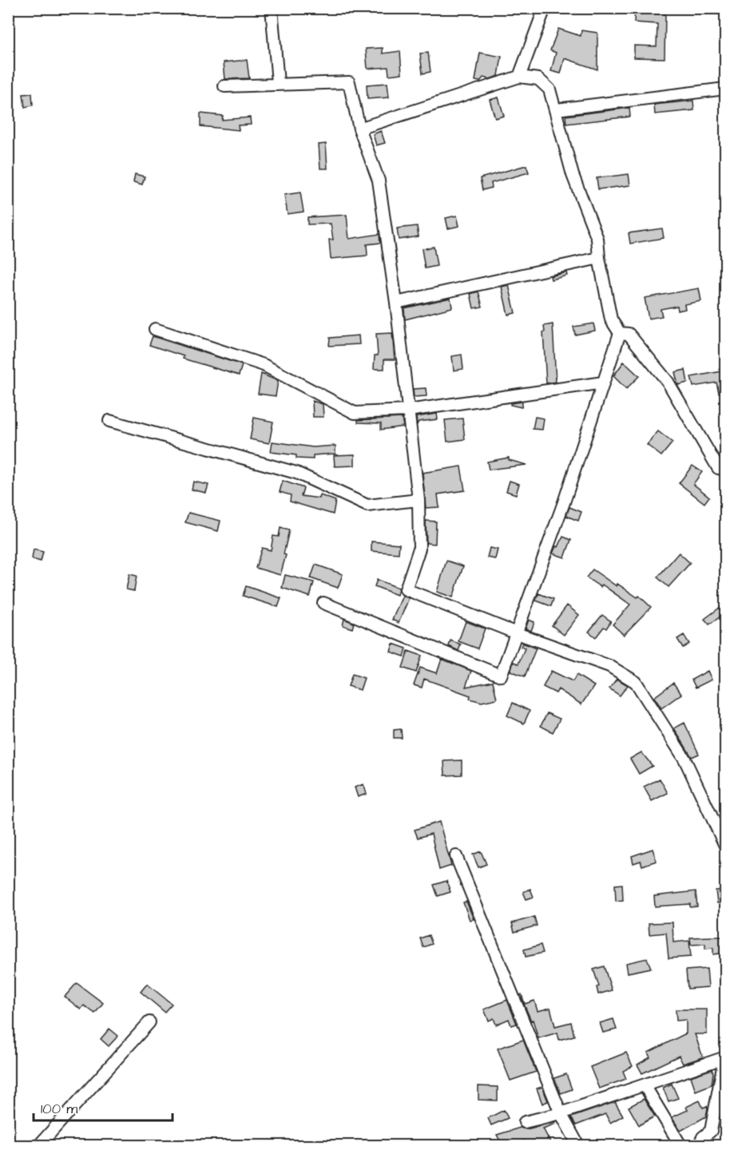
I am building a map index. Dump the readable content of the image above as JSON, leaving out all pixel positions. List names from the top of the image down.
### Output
{
  "scale_bar": "100 m"
}
